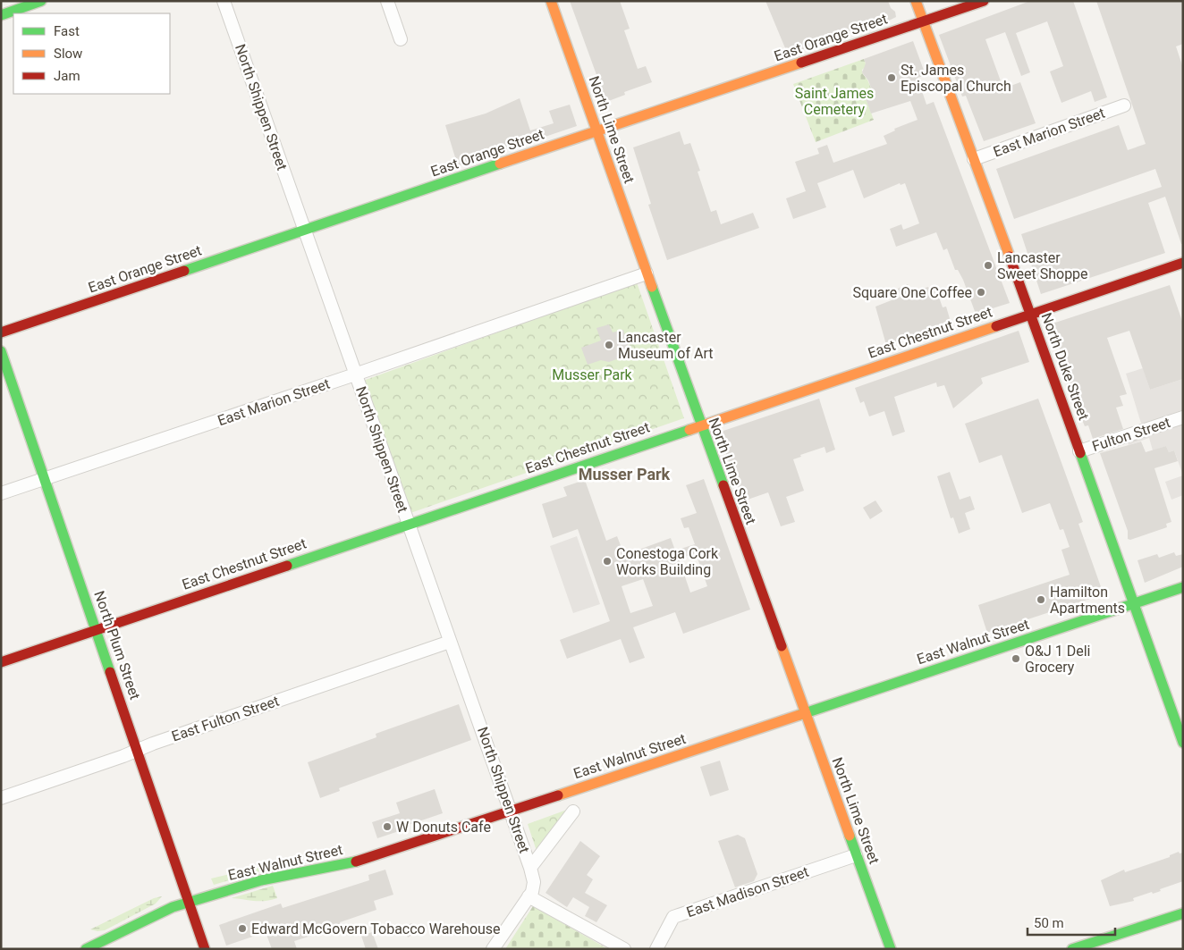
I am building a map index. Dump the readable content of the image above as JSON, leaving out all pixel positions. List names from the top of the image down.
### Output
{
  "streets": {
    "main road": [
      "East Orange Street",
      "North Lime Street",
      "East Chestnut Street",
      "North Duke Street",
      "East Walnut Street",
      "North Plum Street"
    ],
    "street": [
      "North Shippen Street",
      "East Marion Street",
      "Fulton Street",
      "East Fulton Street",
      "East Madison Street"
    ]
  },
  "crossings": [
    ["East Orange Street", "North Shippen Street"],
    ["East Orange Street", "North Lime Street"],
    ["East Orange Street", "North Duke Street"],
    ["North Shippen Street", "East Marion Street"],
    ["North Shippen Street", "East Chestnut Street"],
    ["North Shippen Street", "East Walnut Street"],
    ["North Shippen Street", "East Fulton Street"],
    ["North Lime Street", "East Marion Street"],
    ["North Lime Street", "East Chestnut Street"],
    ["North Lime Street", "East Walnut Street"],
    ["North Lime Street", "East Madison Street"],
    ["East Marion Street", "North Duke Street"],
    ["East Marion Street", "North Plum Street"],
    ["East Chestnut Street", "North Duke Street"],
    ["East Chestnut Street", "North Plum Street"],
    ["North Duke Street", "Fulton Street"],
    ["North Duke Street", "East Walnut Street"],
    ["East Walnut Street", "North Plum Street"],
    ["North Plum Street", "East Fulton Street"]
  ],
  "districts": ["Musser Park"],
  "parks": ["Saint James Cemetery", "Musser Park"],
  "places": [
    "St. James Episcopal Church",
    "Lancaster Sweet Shoppe",
    "Square One Coffee",
    "Lancaster Museum of Art",
    "Conestoga Cork Works Building",
    "Hamilton Apartments",
    "O&J 1 Deli Grocery",
    "W Donuts Cafe",
    "Edward McGovern Tobacco Warehouse"
  ],
  "legend": ["Fast", "Slow", "Jam"],
  "scale_bar": "50 m"
}
